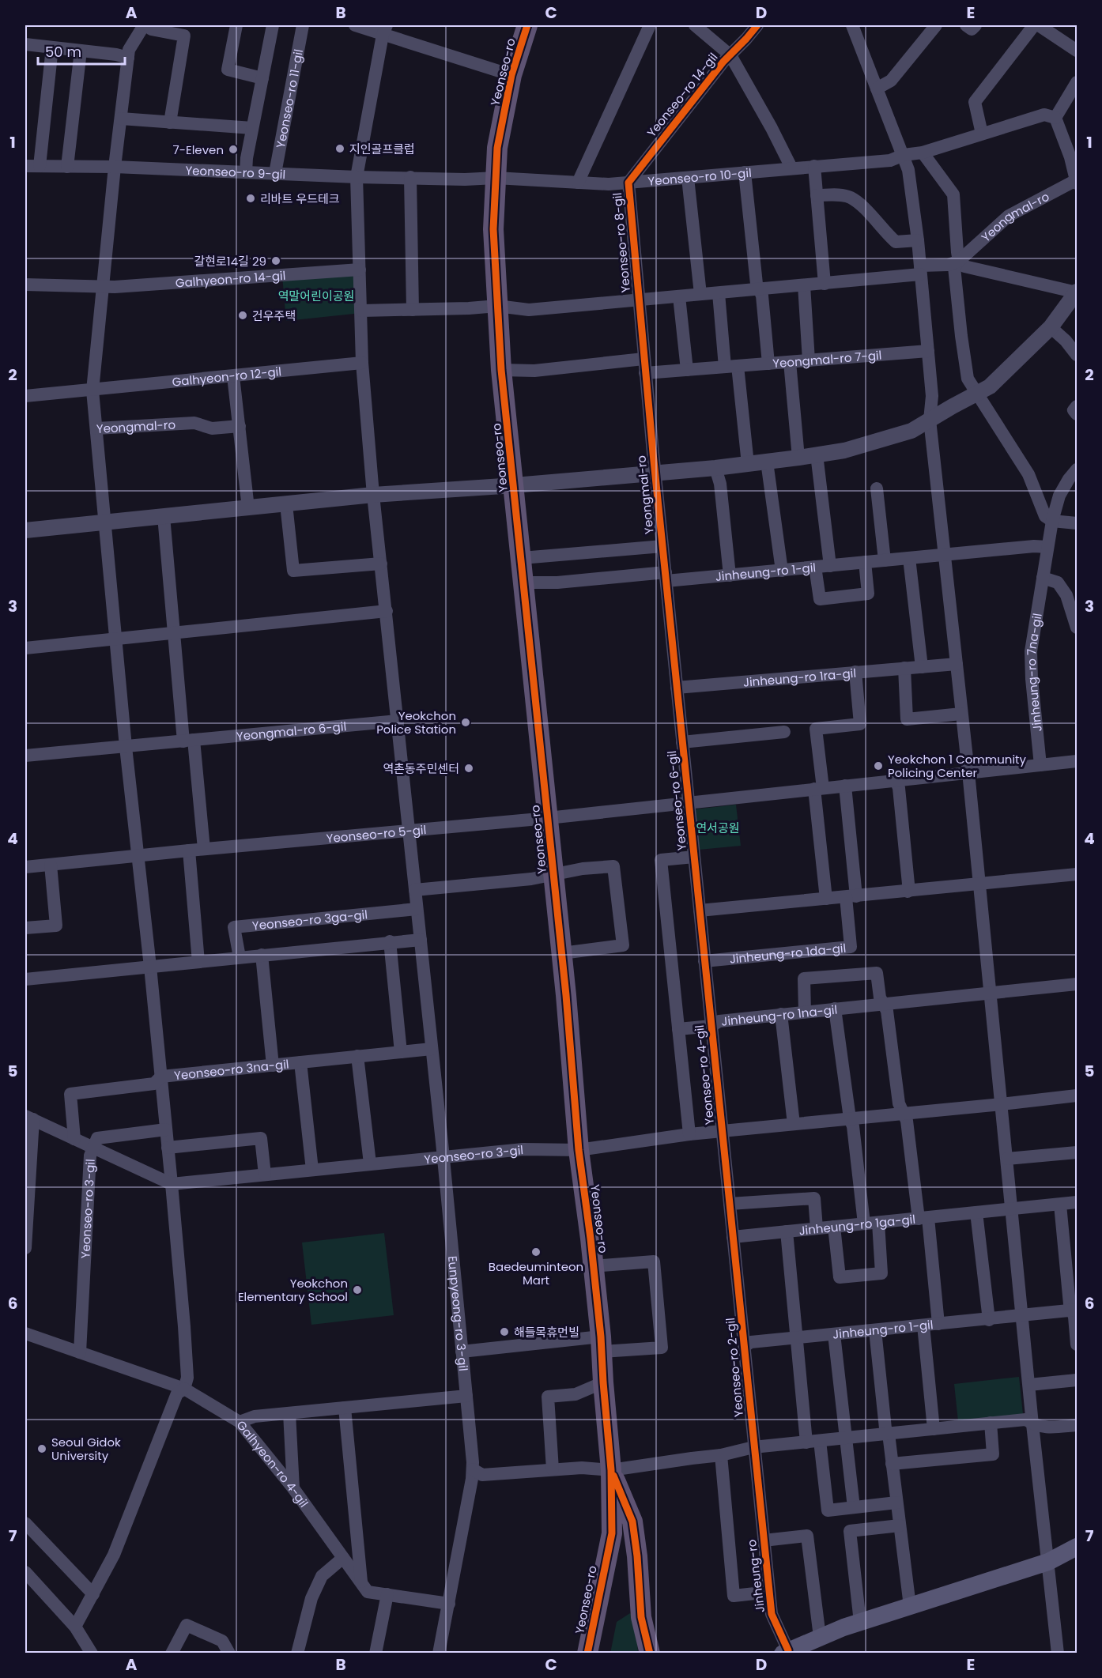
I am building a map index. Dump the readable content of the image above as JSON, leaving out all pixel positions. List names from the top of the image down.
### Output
{
  "streets": {
    "main road": ["Yeonseo-ro", "Jinheung-ro"],
    "street": [
      "Yeonseo-ro 14-gil",
      "Yeonseo-ro 11-gil",
      "Yeonseo-ro 9-gil",
      "Yeonseo-ro 10-gil",
      "Yeongmal-ro",
      "Yeonseo-ro 8-gil",
      "Galhyeon-ro 14-gil",
      "Yeongmal-ro 7-gil",
      "Galhyeon-ro 12-gil",
      "Jinheung-ro 1-gil",
      "Jinheung-ro 7na-gil",
      "Jinheung-ro 1ra-gil",
      "Yeongmal-ro 6-gil",
      "Yeonseo-ro 6-gil",
      "Yeonseo-ro 5-gil",
      "Yeonseo-ro 3ga-gil",
      "Jinheung-ro 1da-gil",
      "Jinheung-ro 1na-gil",
      "Yeonseo-ro 3na-gil",
      "Yeonseo-ro 4-gil",
      "Yeonseo-ro 3-gil",
      "Jinheung-ro 1ga-gil",
      "Eunpyeong-ro 3-gil",
      "Yeonseo-ro 2-gil",
      "Galhyeon-ro 4-gil"
    ]
  },
  "crossings": [
    ["Yeonseo-ro", "Yeonseo-ro 9-gil"],
    ["Yeonseo-ro", "Yeonseo-ro 10-gil"],
    ["Yeonseo-ro", "Yeongmal-ro"],
    ["Yeonseo-ro", "Yeonseo-ro 8-gil"],
    ["Yeonseo-ro", "Yeonseo-ro 6-gil"],
    ["Yeonseo-ro", "Yeonseo-ro 5-gil"],
    ["Yeonseo-ro", "Yeonseo-ro 4-gil"],
    ["Yeonseo-ro", "Yeonseo-ro 3-gil"],
    ["Yeonseo-ro 14-gil", "Yeonseo-ro 10-gil"],
    ["Yeonseo-ro 14-gil", "Yeonseo-ro 8-gil"],
    ["Yeonseo-ro 11-gil", "Yeonseo-ro 9-gil"],
    ["Yeonseo-ro 9-gil", "Yeonseo-ro 10-gil"],
    ["Yeonseo-ro 10-gil", "Yeongmal-ro"],
    ["Yeonseo-ro 10-gil", "Yeonseo-ro 8-gil"],
    ["Yeongmal-ro", "Yeonseo-ro 8-gil"],
    ["Yeongmal-ro", "Jinheung-ro 1-gil"],
    ["Yeongmal-ro", "Jinheung-ro 1ra-gil"],
    ["Yeongmal-ro", "Yeonseo-ro 6-gil"],
    ["Yeongmal-ro", "Yeonseo-ro 3na-gil"],
    ["Jinheung-ro 1-gil", "Jinheung-ro 7na-gil"],
    ["Jinheung-ro 1-gil", "Jinheung-ro 1ga-gil"],
    ["Jinheung-ro 1-gil", "Yeonseo-ro 2-gil"],
    ["Jinheung-ro 7na-gil", "Yeonseo-ro 6-gil"],
    ["Jinheung-ro 1ra-gil", "Yeonseo-ro 6-gil"],
    ["Yeongmal-ro 6-gil", "Yeonseo-ro 3na-gil"],
    ["Yeonseo-ro 6-gil", "Yeonseo-ro 5-gil"],
    ["Yeonseo-ro 6-gil", "Yeonseo-ro 4-gil"],
    ["Yeonseo-ro 5-gil", "Yeonseo-ro 3na-gil"],
    ["Jinheung-ro 1da-gil", "Yeonseo-ro 4-gil"],
    ["Jinheung-ro 1na-gil", "Yeonseo-ro 4-gil"],
    ["Yeonseo-ro 3na-gil", "Yeonseo-ro 3-gil"],
    ["Yeonseo-ro 4-gil", "Yeonseo-ro 3-gil"],
    ["Yeonseo-ro 4-gil", "Jinheung-ro 1ga-gil"],
    ["Yeonseo-ro 4-gil", "Yeonseo-ro 2-gil"],
    ["Yeonseo-ro 3-gil", "Eunpyeong-ro 3-gil"],
    ["Yeonseo-ro 3-gil", "Galhyeon-ro 4-gil"],
    ["Jinheung-ro 1ga-gil", "Yeonseo-ro 2-gil"],
    ["Eunpyeong-ro 3-gil", "Galhyeon-ro 4-gil"],
    ["Yeonseo-ro 2-gil", "Jinheung-ro"]
  ],
  "parks": ["역말어린이공원", "연서공원"],
  "places": [
    "지인골프클럽",
    "7-Eleven",
    "리바트 우드테크",
    "갈현로14길 29",
    "건우주택",
    "Yeokchon Police Station",
    "Yeokchon 1 Community Policing Center",
    "역촌동주민센터",
    "Baedeuminteon Mart",
    "Yeokchon Elementary School",
    "해들목휴먼빌",
    "Seoul Gidok University"
  ],
  "scale_bar": "50 m",
  "grid": {
    "columns": [
      "A",
      "B",
      "C",
      "D",
      "E"
    ],
    "rows": [
      "1",
      "2",
      "3",
      "4",
      "5",
      "6",
      "7"
    ]
  }
}
